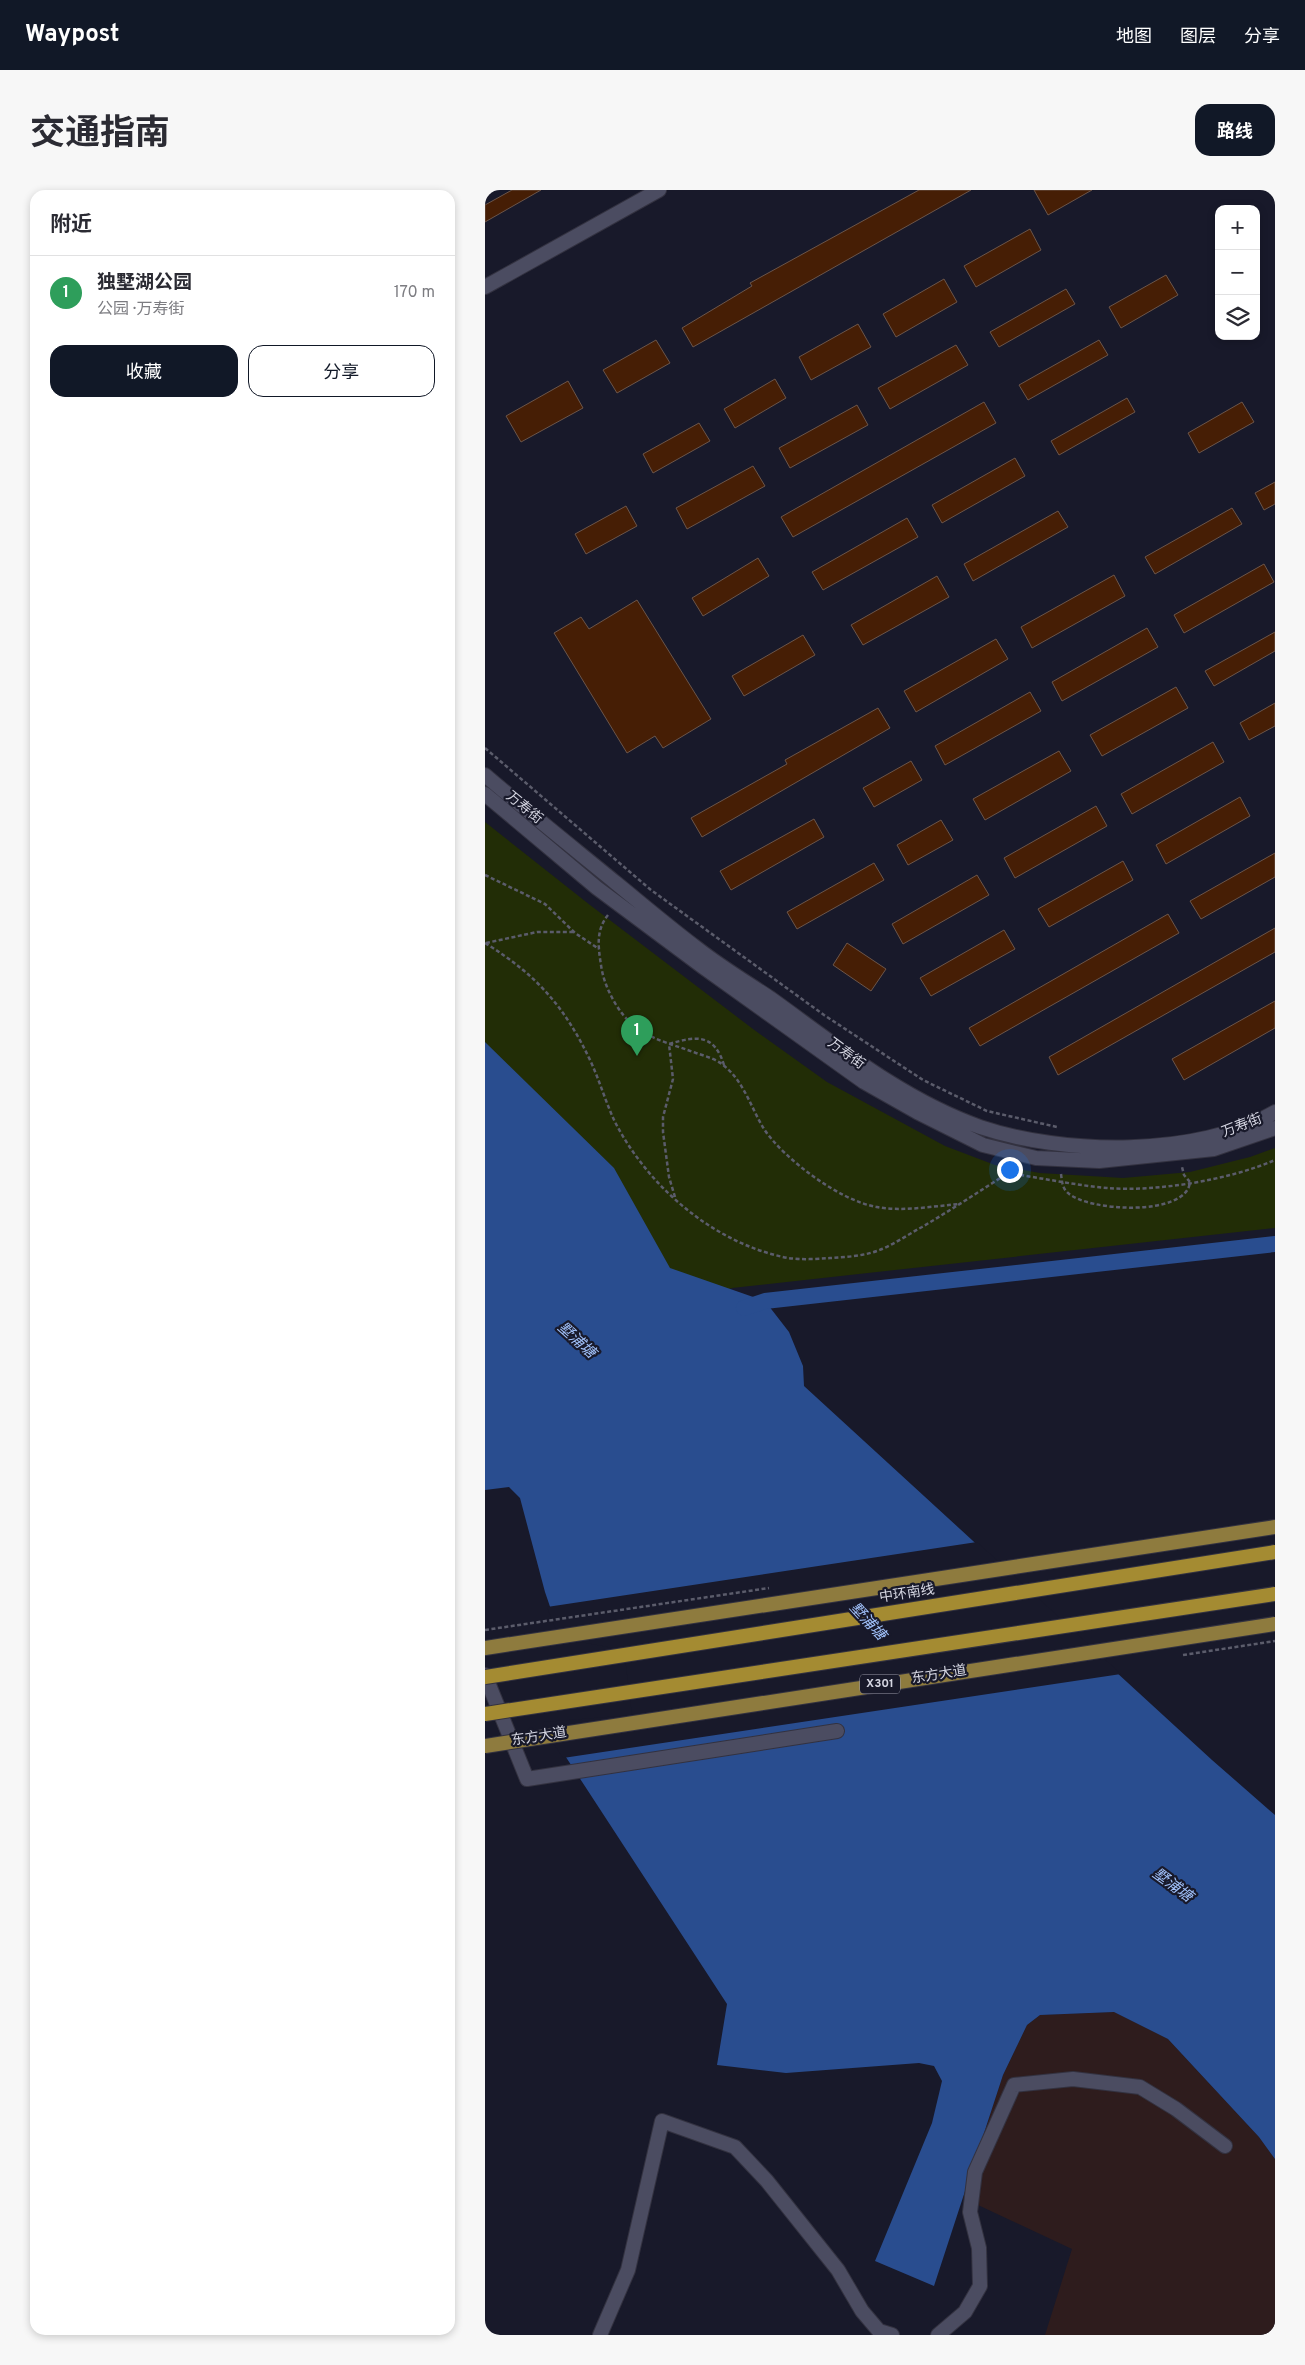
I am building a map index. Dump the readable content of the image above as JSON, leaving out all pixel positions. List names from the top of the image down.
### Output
{
  "streets": {
    "highway": ["中环南线"],
    "main road": ["东方大道", "X301"],
    "street": ["万寿街"]
  },
  "water": ["墅浦塘"],
  "page": {
    "header": "Waypost",
    "nav": ["地图", "图层", "分享"],
    "title": "交通指南",
    "buttons": [
      "路线",
      ["收藏", "分享"]
    ],
    "heading": "附近",
    "map_buttons": ["+", "−"],
    "list": [
      {
        "mark": "1",
        "name": "独墅湖公园",
        "note": "公园 · 万寿街",
        "value": "170 m"
      }
    ],
    "pins": "1"
  }
}
